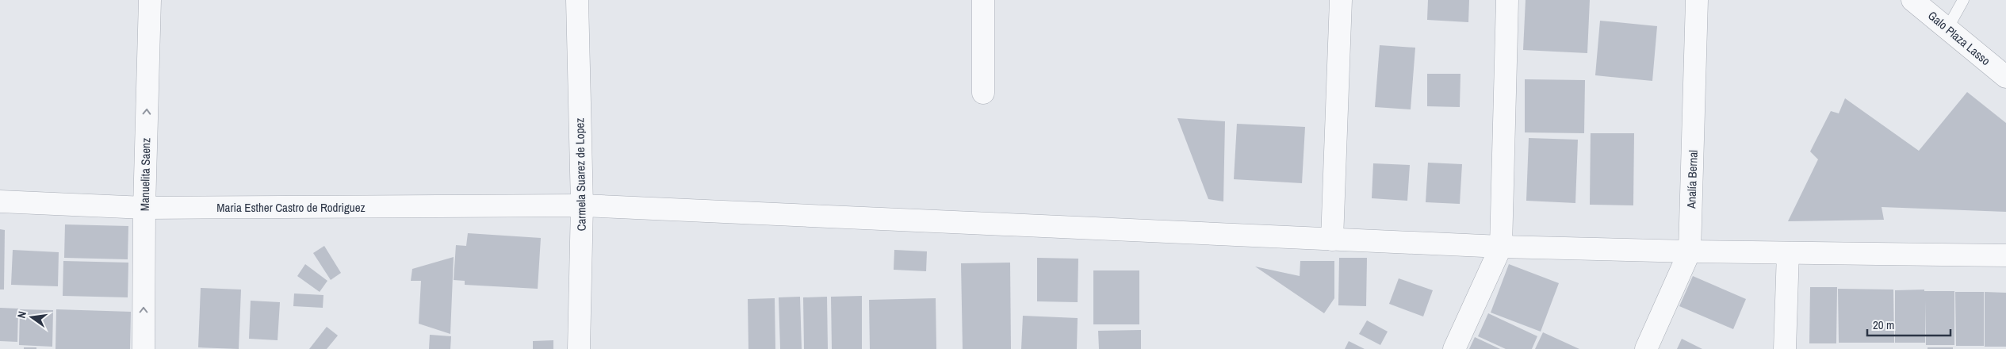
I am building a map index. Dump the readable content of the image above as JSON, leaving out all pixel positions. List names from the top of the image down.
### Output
{
  "streets": {
    "street": [
      "Galo Plaza Lasso",
      "Manuelita Saenz",
      "Carmela Suarez de Lopez",
      "Analía Bernal",
      "Maria Esther Castro de Rodriguez"
    ]
  },
  "crossings": [
    ["Manuelita Saenz", "Maria Esther Castro de Rodriguez"],
    ["Carmela Suarez de Lopez", "Maria Esther Castro de Rodriguez"],
    ["Analía Bernal", "Maria Esther Castro de Rodriguez"]
  ],
  "one_way": ["Manuelita Saenz"],
  "scale_bar": "20 m",
  "north": "left"
}
